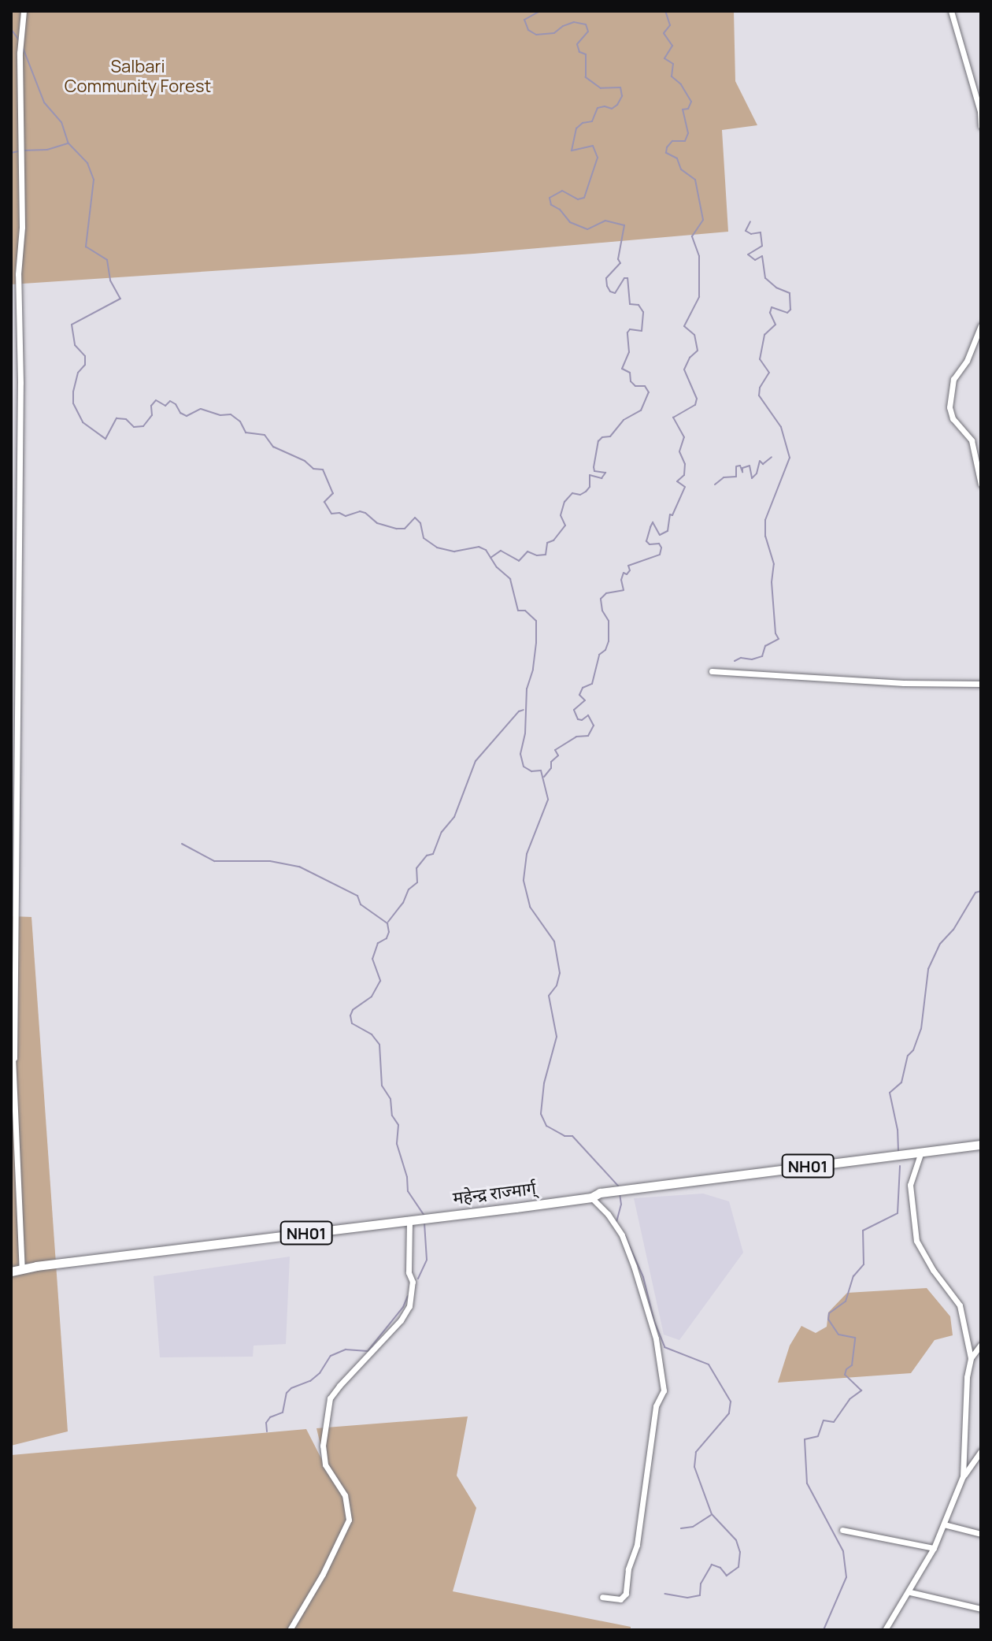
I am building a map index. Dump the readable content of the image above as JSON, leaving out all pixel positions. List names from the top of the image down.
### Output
{
  "streets": {
    "highway": ["NH01", "महेन्द्र राज्मार्ग्"]
  },
  "parks": ["Salbari Community Forest"]
}
